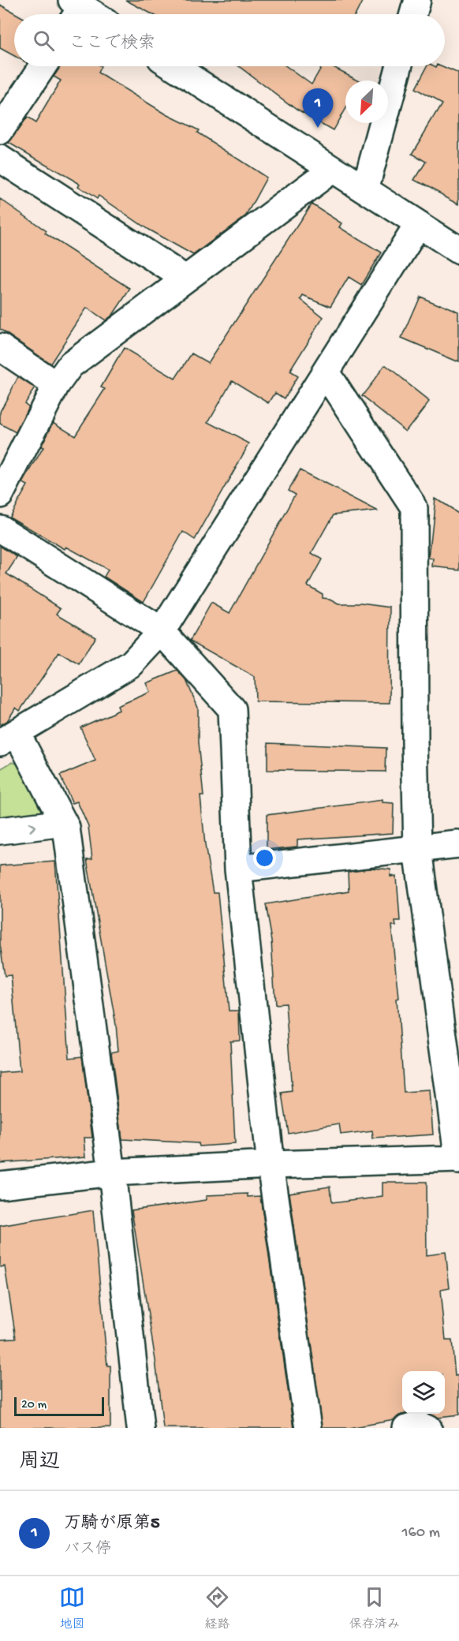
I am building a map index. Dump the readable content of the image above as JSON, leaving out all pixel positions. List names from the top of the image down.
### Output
{
  "scale_bar": "20 m",
  "north": "bottom left",
  "page": {
    "search": "ここで検索",
    "pins": "1",
    "scale": "20 m",
    "heading": "周辺",
    "list": [
      {
        "mark": "1",
        "name": "万騎が原第5",
        "note": "バス停",
        "value": "160 m"
      }
    ],
    "nav": ["地図", "経路", "保存済み"]
  }
}
